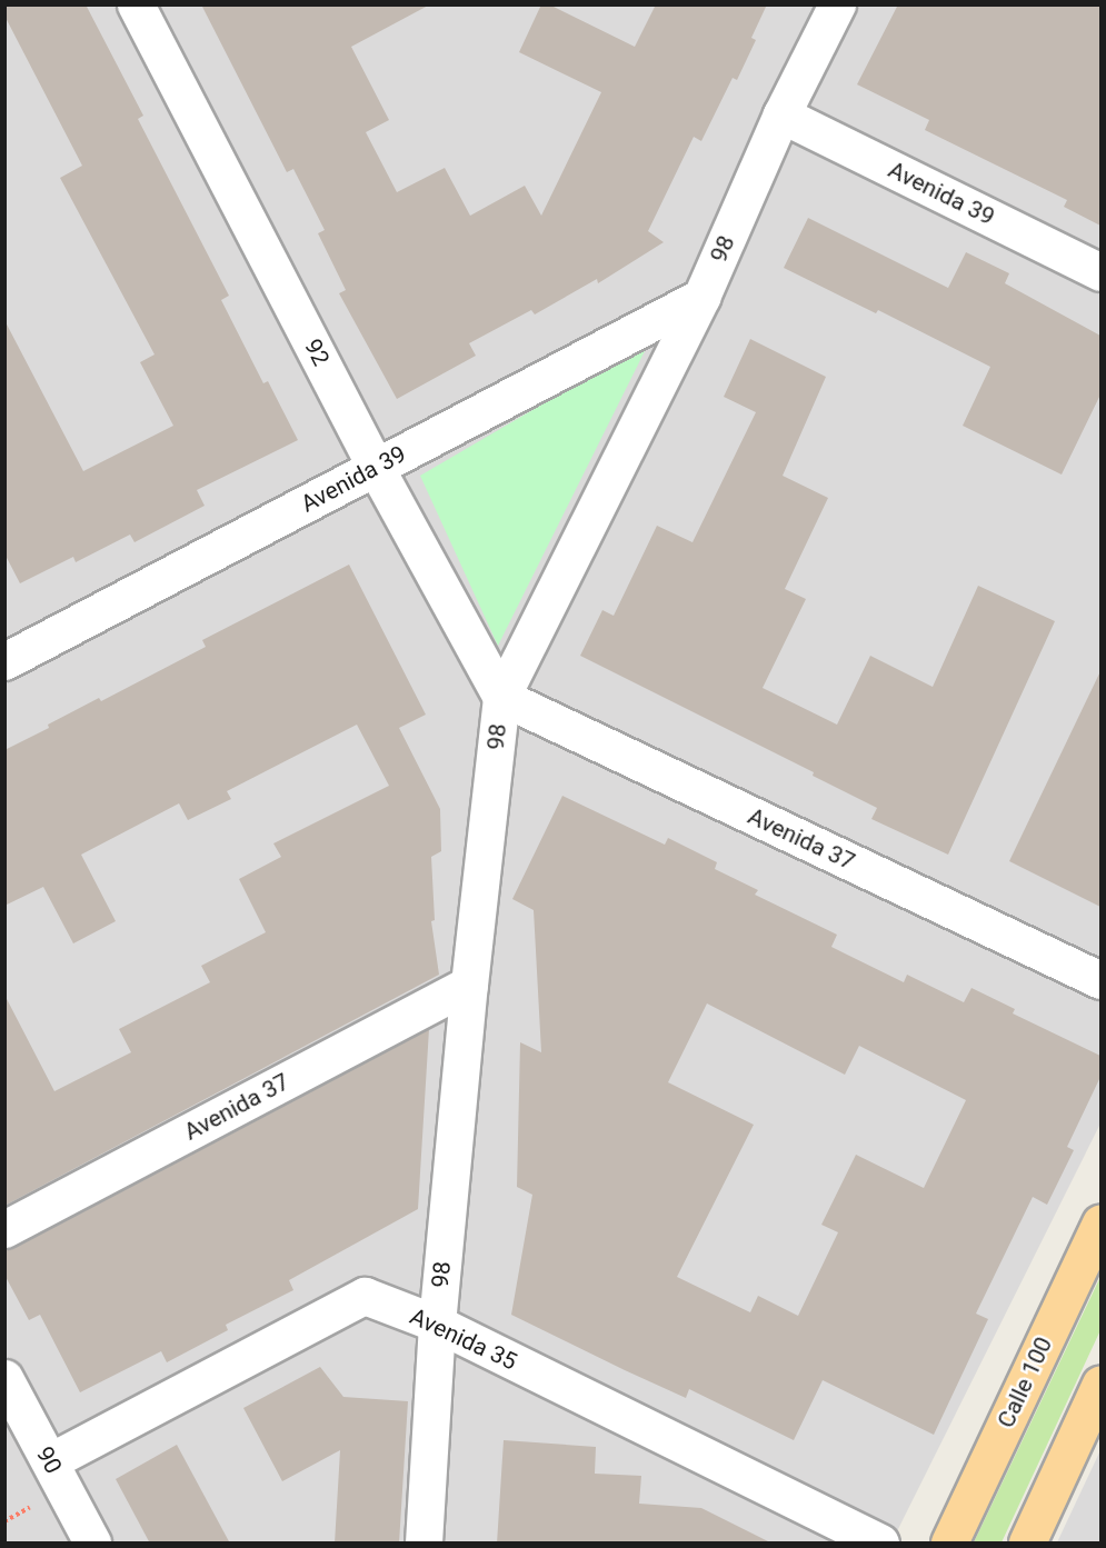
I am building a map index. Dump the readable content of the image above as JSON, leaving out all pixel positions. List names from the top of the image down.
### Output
{
  "streets": {
    "main road": ["Calle 100"],
    "street": [
      "Avenida 39",
      "98",
      "92",
      "Avenida 37",
      "Avenida 35",
      "90"
    ]
  },
  "crossings": [
    ["Avenida 39", "98"],
    ["Avenida 39", "92"],
    ["98", "92"],
    ["98", "Avenida 37"],
    ["98", "Avenida 35"],
    ["92", "Avenida 37"],
    ["Avenida 35", "90"]
  ]
}
